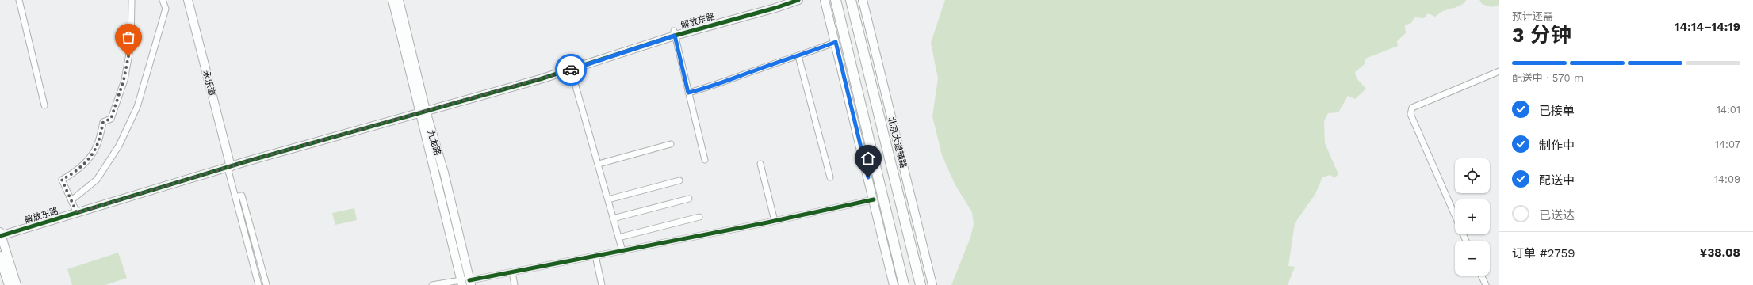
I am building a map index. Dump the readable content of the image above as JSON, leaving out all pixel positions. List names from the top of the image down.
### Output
{
  "streets": {
    "street": [
      "解放东路",
      "永乐道",
      "九龙路",
      "北京大道辅路"
    ]
  },
  "crossings": [
    ["解放东路", "永乐道"],
    ["解放东路", "九龙路"]
  ],
  "page": {
    "heading": ["3 分钟", "预计还需", "14:14–14:19"],
    "panel": ["订单 #2759", "¥38.08"],
    "bar": "配送中 · 570 m",
    "list": [
      ["已接单", "14:01"],
      ["制作中", "14:07"],
      ["配送中", "14:09"],
      "已送达"
    ],
    "map_buttons": ["+", "−"]
  }
}
